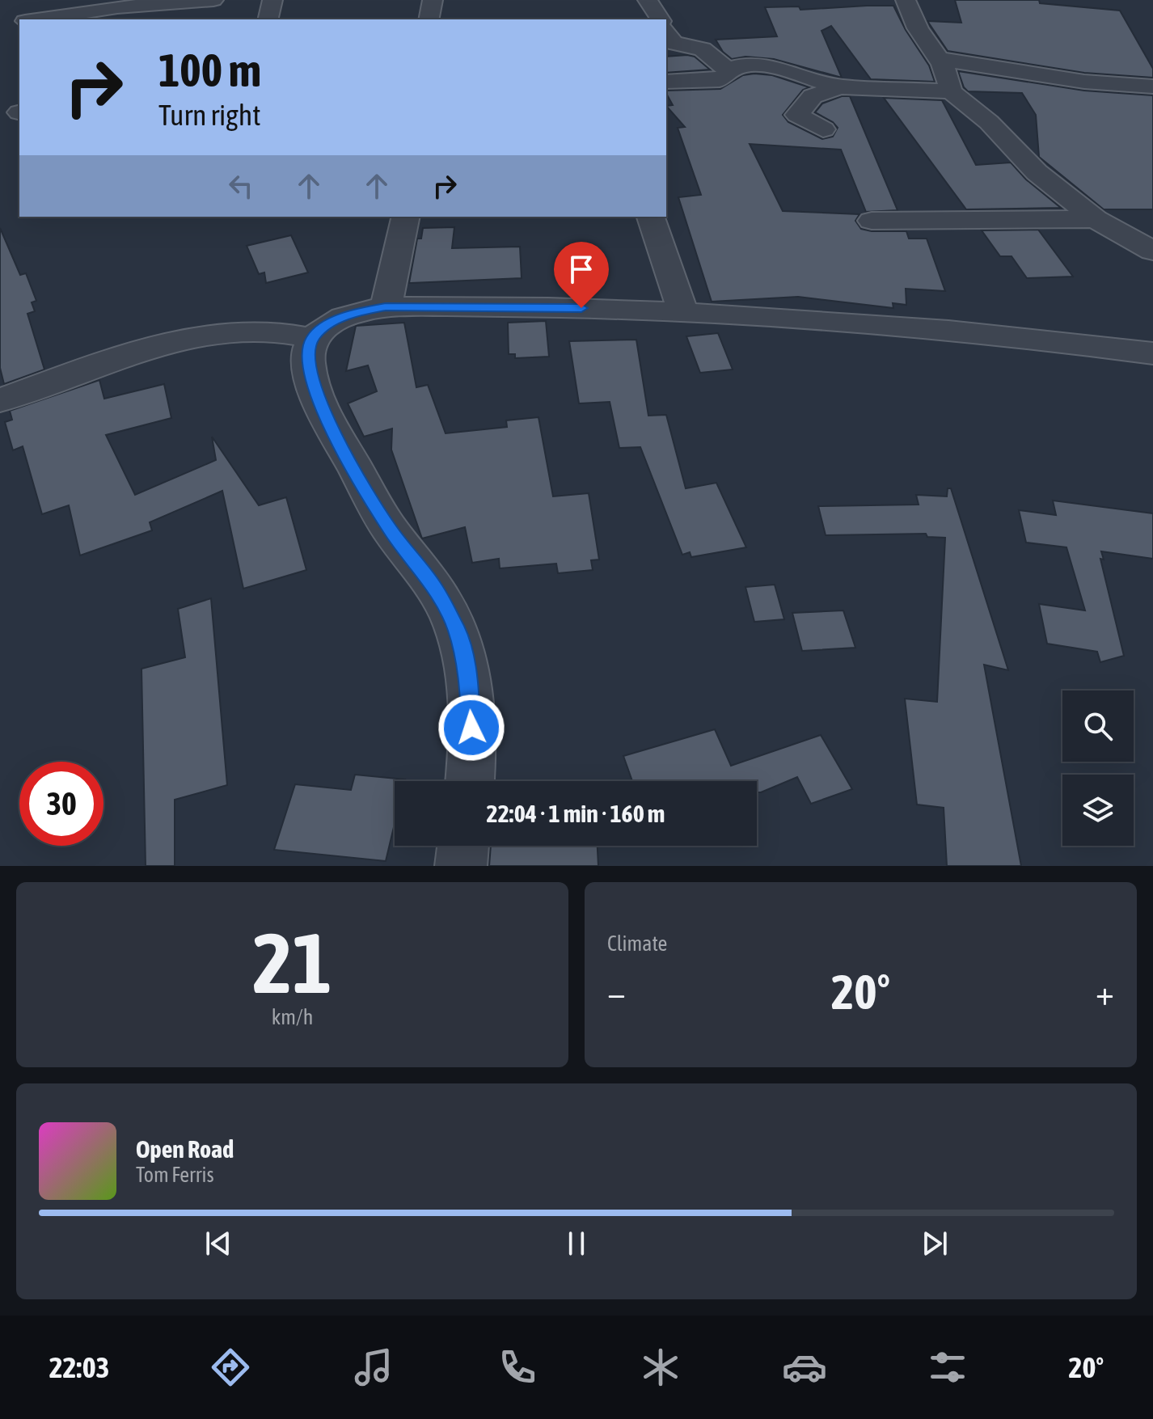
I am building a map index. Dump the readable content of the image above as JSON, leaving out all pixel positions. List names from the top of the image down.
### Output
{
  "page": {
    "turn": ["100 m", "Turn right"],
    "limit": "30",
    "trip": "22:04 · 1 min · 160 m",
    "tile": [
      ["21", "km/h"],
      "Climate"
    ],
    "heat": ["−", "20°", "+"],
    "song": ["Open Road", "Tom Ferris"],
    "tabs": ["22:03", "20°"]
  }
}
